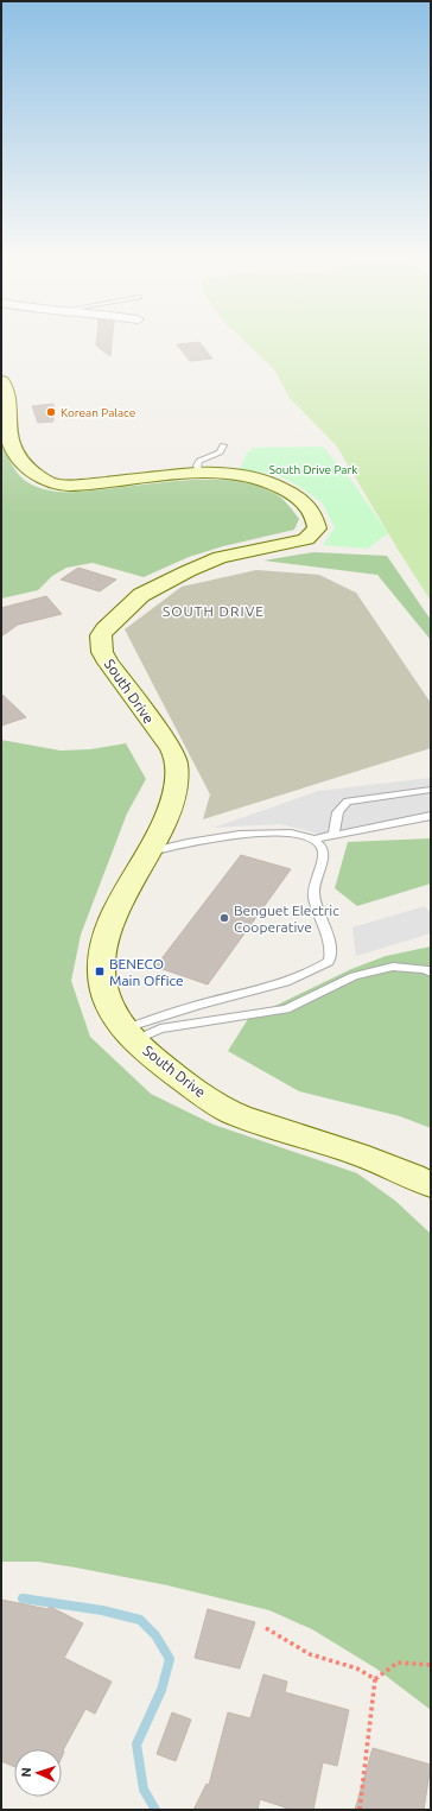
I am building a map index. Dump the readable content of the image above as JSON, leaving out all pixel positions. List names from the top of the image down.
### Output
{
  "streets": {
    "main road": ["South Drive"]
  },
  "districts": ["SOUTH DRIVE"],
  "parks": ["South Drive Park"],
  "places": {
    "other": ["Korean Palace", "Benguet Electric Cooperative"],
    "transit": ["BENECO Main Office"]
  },
  "north": "left"
}
